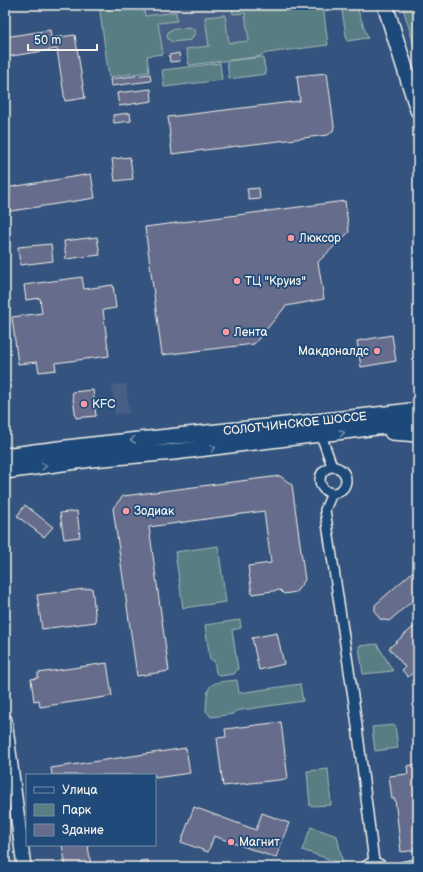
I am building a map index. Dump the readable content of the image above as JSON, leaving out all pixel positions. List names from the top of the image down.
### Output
{
  "streets": {
    "main road": ["СОЛОТЧИНСКОЕ ШОССЕ"]
  },
  "places": [
    "Люксор",
    "ТЦ \"Круиз\"",
    "Лента",
    "Макдоналдс",
    "KFC",
    "Зодиак",
    "Магнит"
  ],
  "legend": ["Улица", "Парк", "Здание"],
  "scale_bar": "50 m"
}
